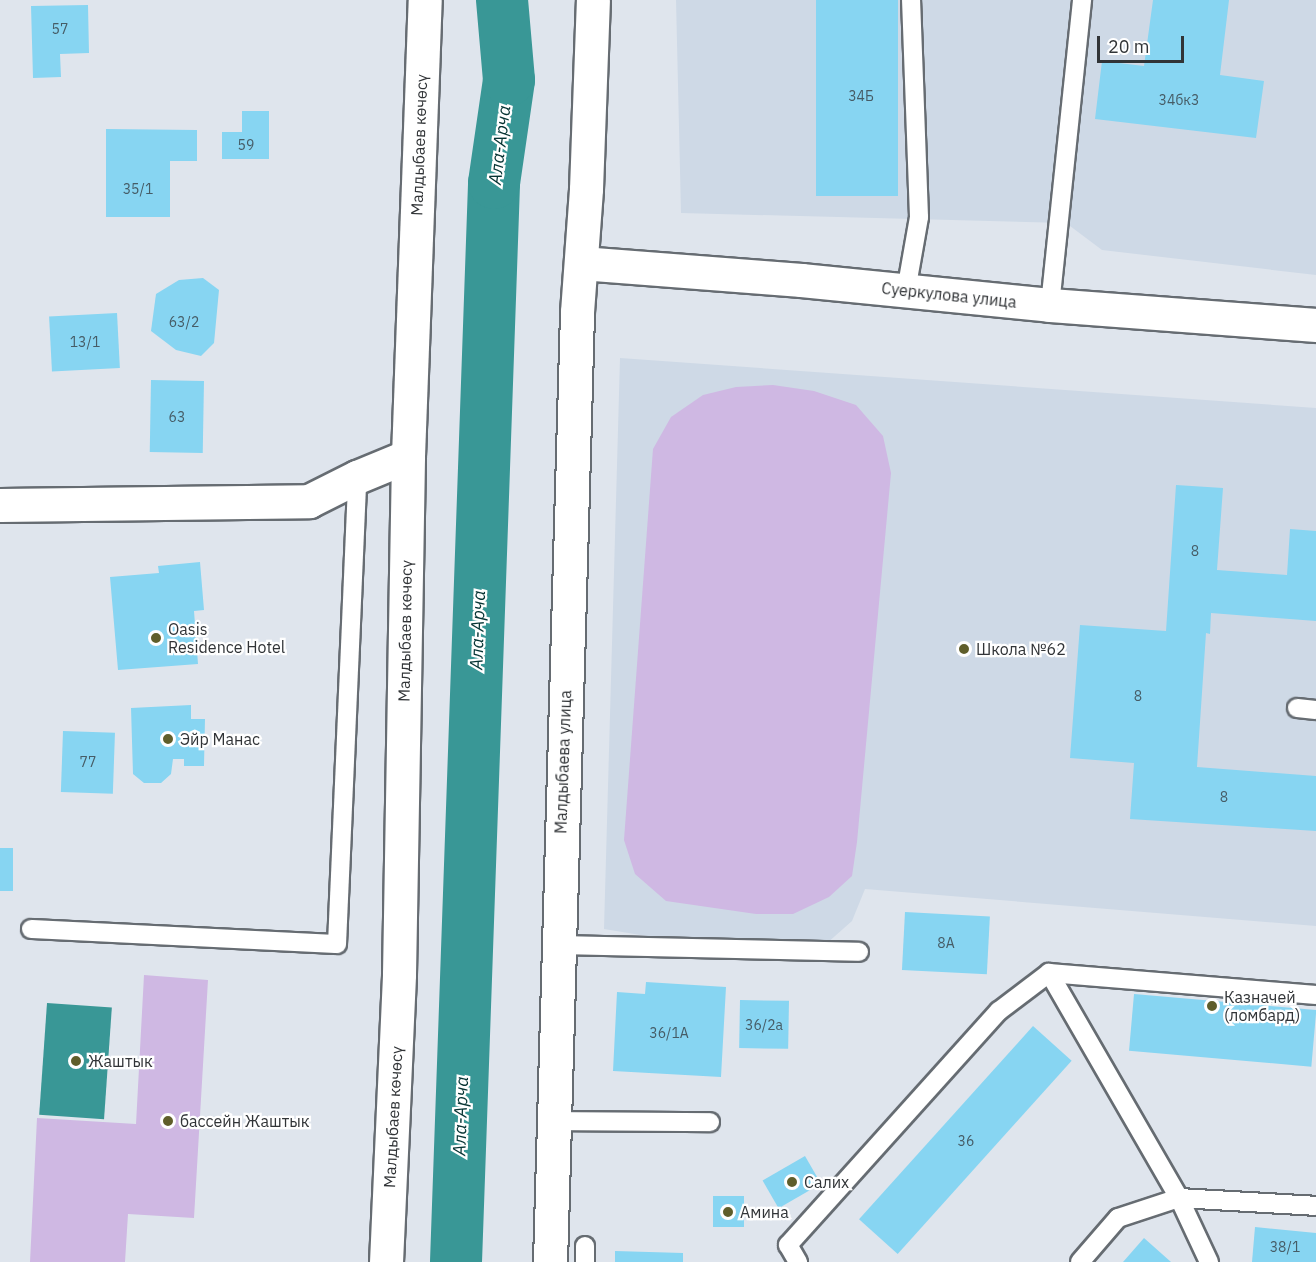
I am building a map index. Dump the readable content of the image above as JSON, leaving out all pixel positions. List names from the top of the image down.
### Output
{
  "streets": {
    "street": ["Малдыбаев көчөсү", "Суеркулова улица", "Малдыбаева улица"]
  },
  "crossings": [
    ["Суеркулова улица", "Малдыбаева улица"]
  ],
  "water": ["Ала-Арча"],
  "places": [
    "Oasis Residence Hotel",
    "Школа №62",
    "Эйр Манас",
    "Казначей (ломбард)",
    "Жаштык",
    "бассейн Жаштык",
    "Салих",
    "Амина"
  ],
  "house_numbers": [
    "57",
    "34Б",
    "34бк3",
    "59",
    "35/1",
    "63/2",
    "13/1",
    "63",
    "8",
    "8",
    "77",
    "8",
    "8А",
    "36/2а",
    "36/1А",
    "36",
    "38/1"
  ],
  "scale_bar": "20 m"
}
